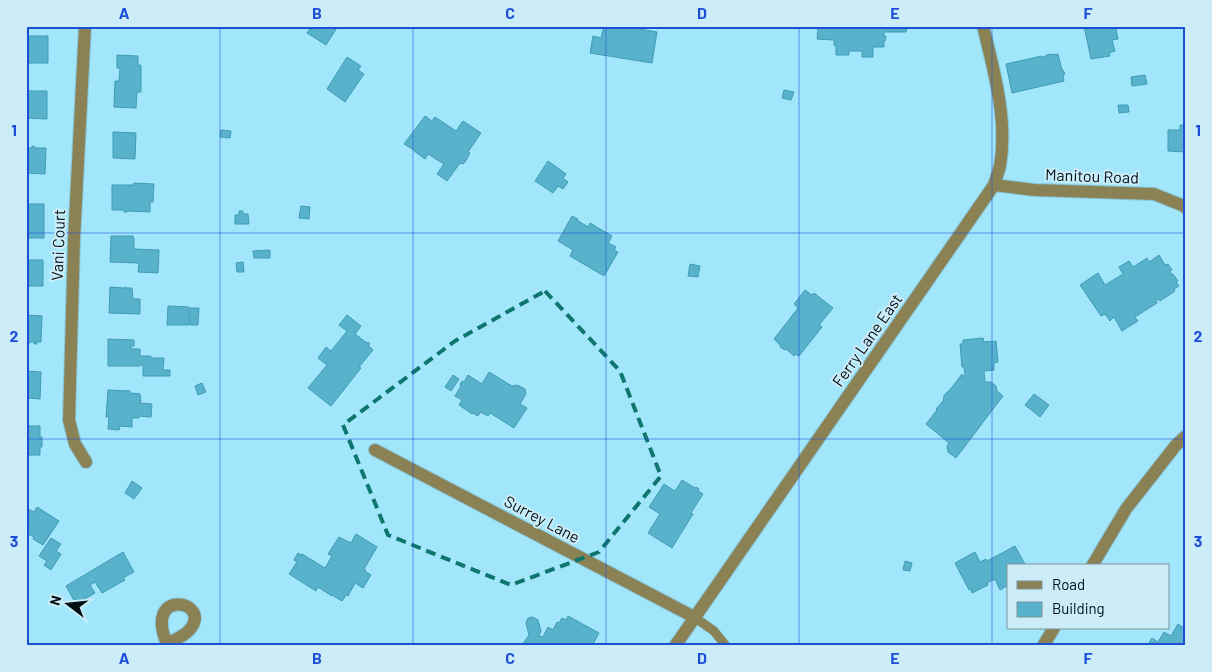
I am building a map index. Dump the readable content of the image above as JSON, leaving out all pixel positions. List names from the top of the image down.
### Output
{
  "streets": {
    "street": [
      "Manitou Road",
      "Vani Court",
      "Ferry Lane East",
      "Surrey Lane"
    ]
  },
  "crossings": [
    ["Manitou Road", "Ferry Lane East"],
    ["Ferry Lane East", "Surrey Lane"]
  ],
  "legend": ["Road", "Building"],
  "north": "left",
  "grid": {
    "columns": [
      "A",
      "B",
      "C",
      "D",
      "E",
      "F"
    ],
    "rows": ["1", "2", "3"]
  }
}
